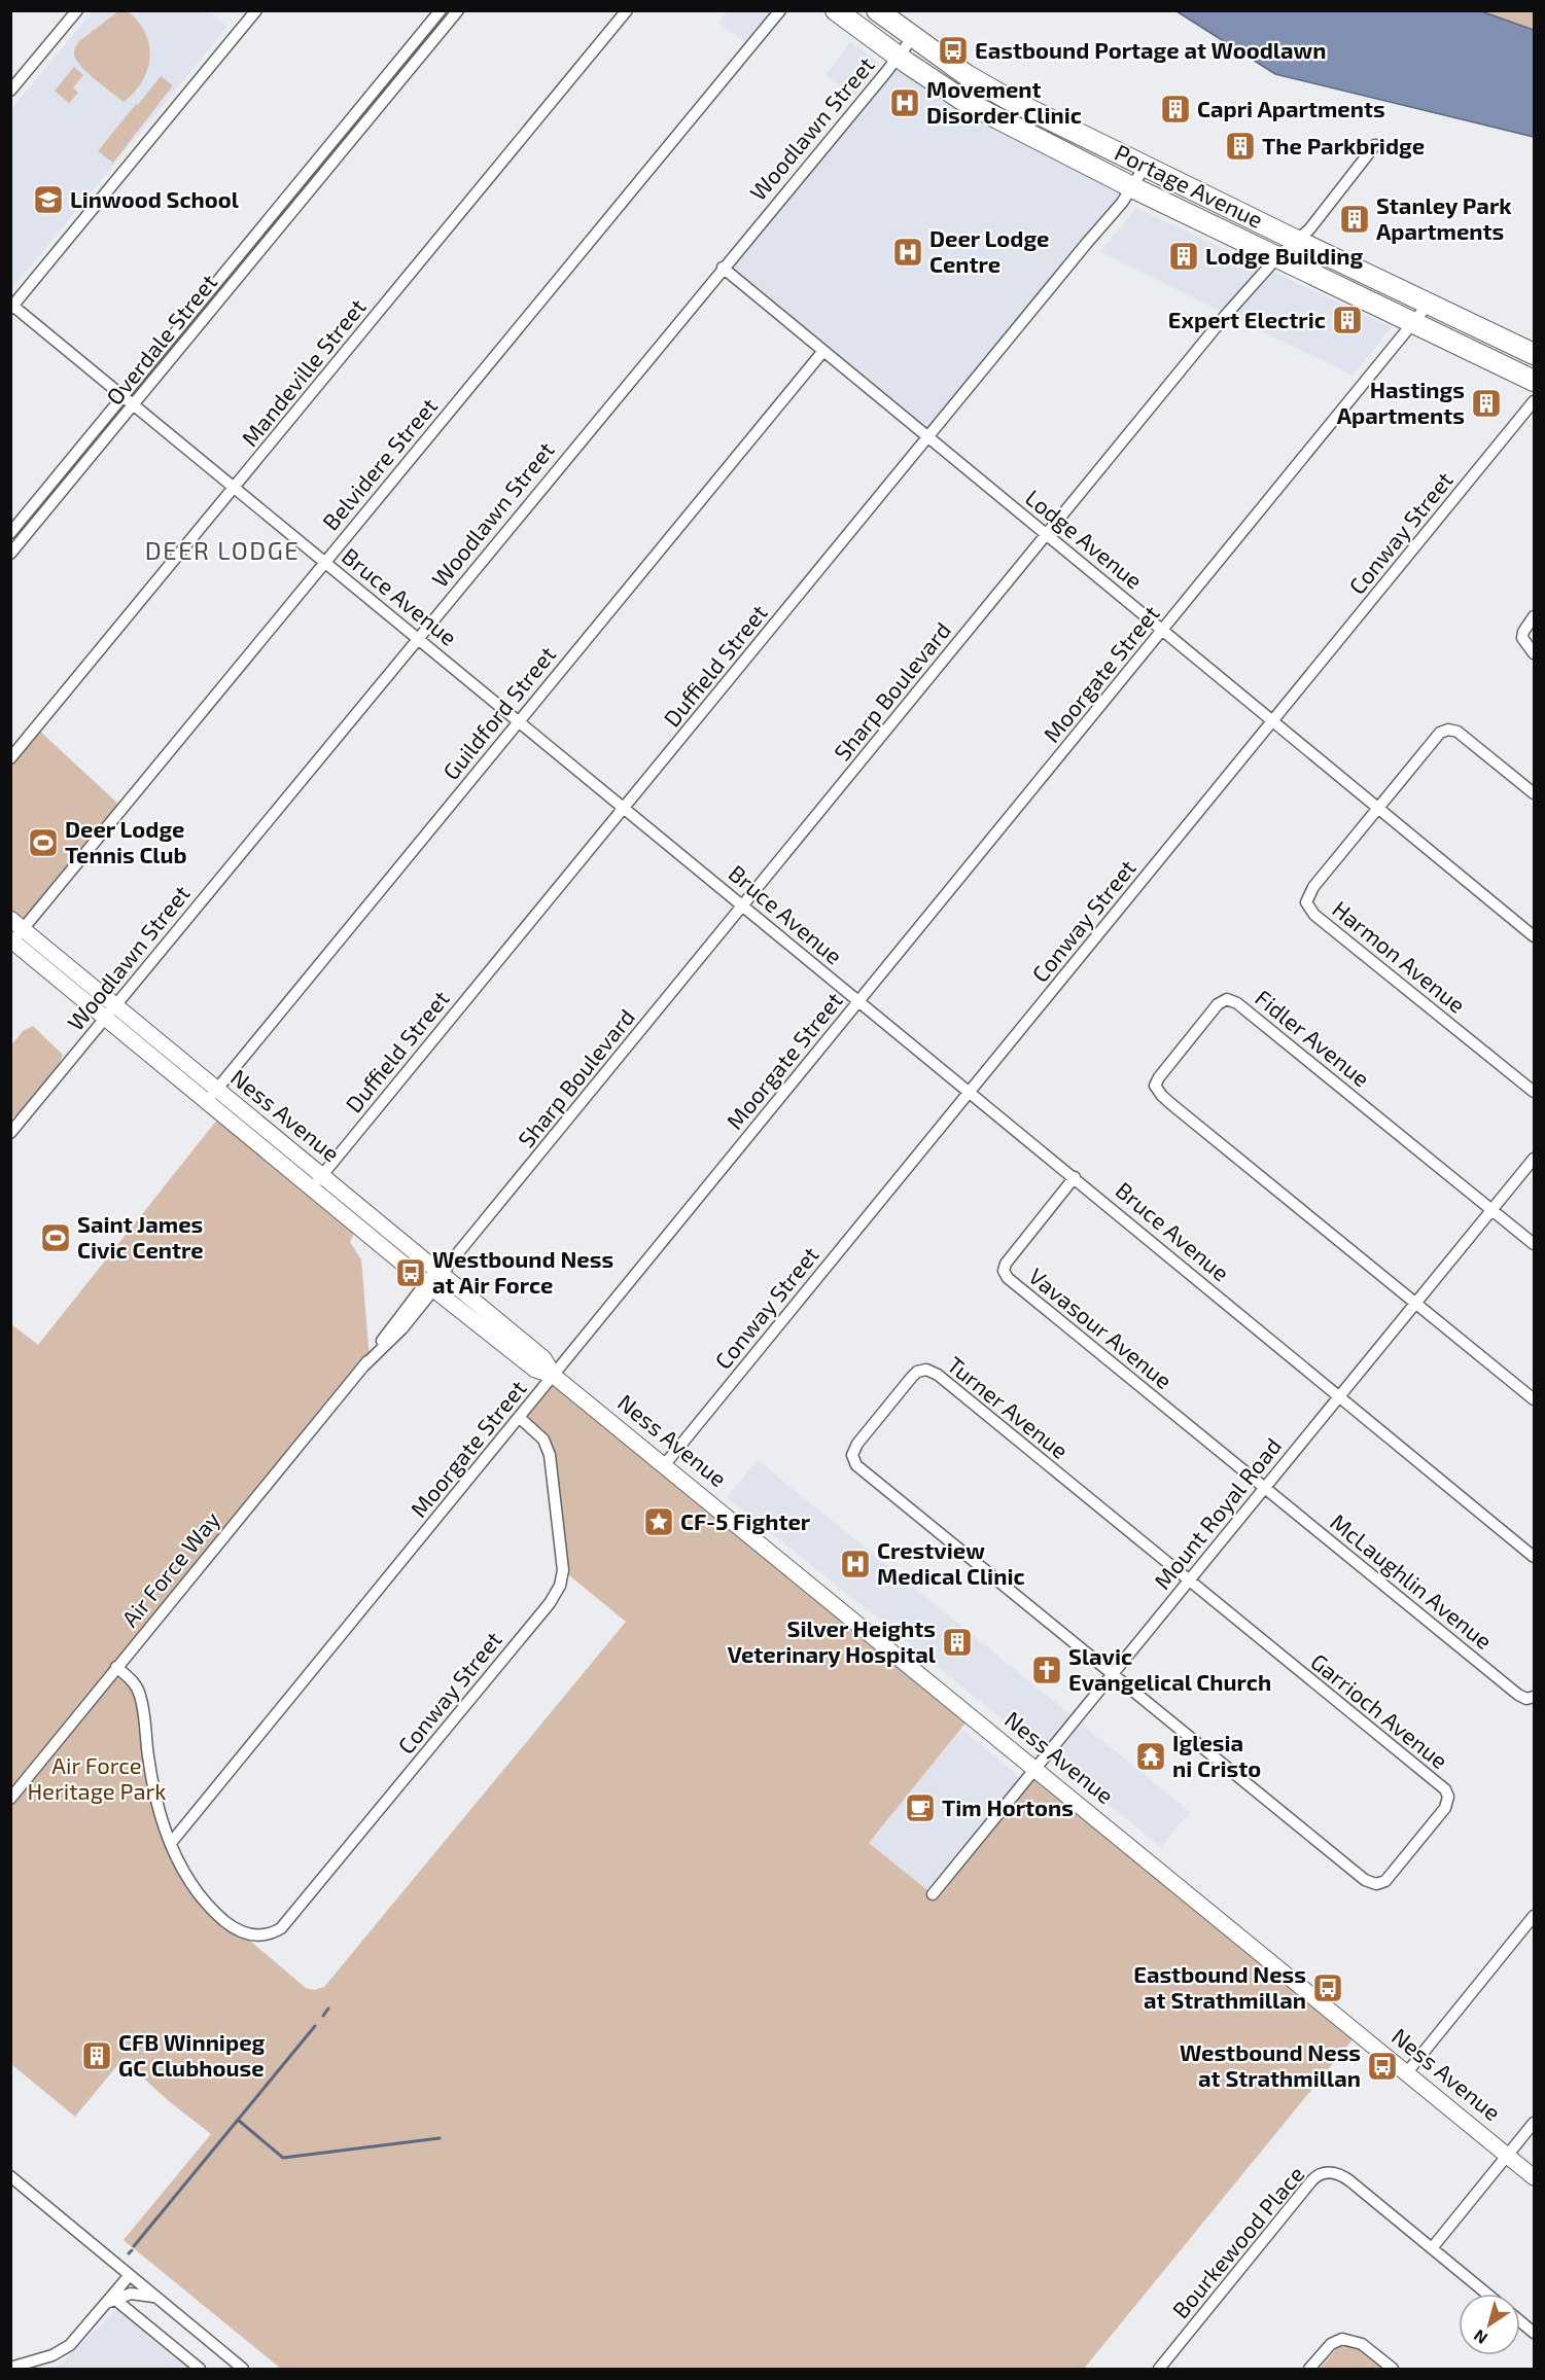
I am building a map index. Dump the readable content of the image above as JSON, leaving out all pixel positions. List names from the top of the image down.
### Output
{
  "streets": {
    "highway": ["Portage Avenue"],
    "main road": ["Ness Avenue"],
    "street": [
      "Woodlawn Street",
      "Overdale Street",
      "Mandeville Street",
      "Belvidere Street",
      "Conway Street",
      "Lodge Avenue",
      "Bruce Avenue",
      "Duffield Street",
      "Moorgate Street",
      "Sharp Boulevard",
      "Guildford Street",
      "Harmon Avenue",
      "Fidler Avenue",
      "Vavasour Avenue",
      "Turner Avenue",
      "Mount Royal Road",
      "Air Force Way",
      "McLaughlin Avenue",
      "Garrioch Avenue",
      "Bourkewood Place"
    ]
  },
  "crossings": [
    ["Woodlawn Street", "Portage Avenue"],
    ["Woodlawn Street", "Lodge Avenue"],
    ["Woodlawn Street", "Bruce Avenue"],
    ["Woodlawn Street", "Ness Avenue"],
    ["Portage Avenue", "Duffield Street"],
    ["Portage Avenue", "Moorgate Street"],
    ["Portage Avenue", "Sharp Boulevard"],
    ["Overdale Street", "Bruce Avenue"],
    ["Mandeville Street", "Bruce Avenue"],
    ["Belvidere Street", "Bruce Avenue"],
    ["Belvidere Street", "Ness Avenue"],
    ["Conway Street", "Lodge Avenue"],
    ["Conway Street", "Bruce Avenue"],
    ["Conway Street", "Moorgate Street"],
    ["Conway Street", "Ness Avenue"],
    ["Lodge Avenue", "Duffield Street"],
    ["Lodge Avenue", "Moorgate Street"],
    ["Lodge Avenue", "Sharp Boulevard"],
    ["Lodge Avenue", "Guildford Street"],
    ["Lodge Avenue", "Harmon Avenue"],
    ["Bruce Avenue", "Duffield Street"],
    ["Bruce Avenue", "Moorgate Street"],
    ["Bruce Avenue", "Sharp Boulevard"],
    ["Bruce Avenue", "Guildford Street"],
    ["Bruce Avenue", "Vavasour Avenue"],
    ["Bruce Avenue", "Mount Royal Road"],
    ["Duffield Street", "Ness Avenue"],
    ["Moorgate Street", "Ness Avenue"],
    ["Sharp Boulevard", "Ness Avenue"],
    ["Sharp Boulevard", "Air Force Way"],
    ["Guildford Street", "Ness Avenue"],
    ["Fidler Avenue", "Mount Royal Road"],
    ["Ness Avenue", "Mount Royal Road"],
    ["Ness Avenue", "Air Force Way"],
    ["Vavasour Avenue", "Mount Royal Road"],
    ["Vavasour Avenue", "McLaughlin Avenue"],
    ["Turner Avenue", "Mount Royal Road"],
    ["Turner Avenue", "Garrioch Avenue"],
    ["Mount Royal Road", "McLaughlin Avenue"],
    ["Mount Royal Road", "Garrioch Avenue"]
  ],
  "districts": ["DEER LODGE"],
  "parks": ["Air Force Heritage Park"],
  "places": {
    "bus stop": [
      "Eastbound Portage at Woodlawn",
      "Westbound Ness at Air Force",
      "Eastbound Ness at Strathmillan",
      "Westbound Ness at Strathmillan"
    ],
    "hospital": ["Movement Disorder Clinic", "Deer Lodge Centre", "Crestview Medical Clinic"],
    "building": [
      "Capri Apartments",
      "The Parkbridge",
      "Stanley Park Apartments",
      "Lodge Building",
      "Expert Electric",
      "Hastings Apartments",
      "Silver Heights Veterinary Hospital",
      "CFB Winnipeg GC Clubhouse"
    ],
    "school or university": ["Linwood School"],
    "sports": ["Deer Lodge Tennis Club", "Saint James Civic Centre"],
    "place": ["CF-5 Fighter"],
    "church": ["Slavic Evangelical Church"],
    "temple": ["Iglesia ni Cristo"],
    "cafe": ["Tim Hortons"]
  },
  "north": "bottom left"
}
